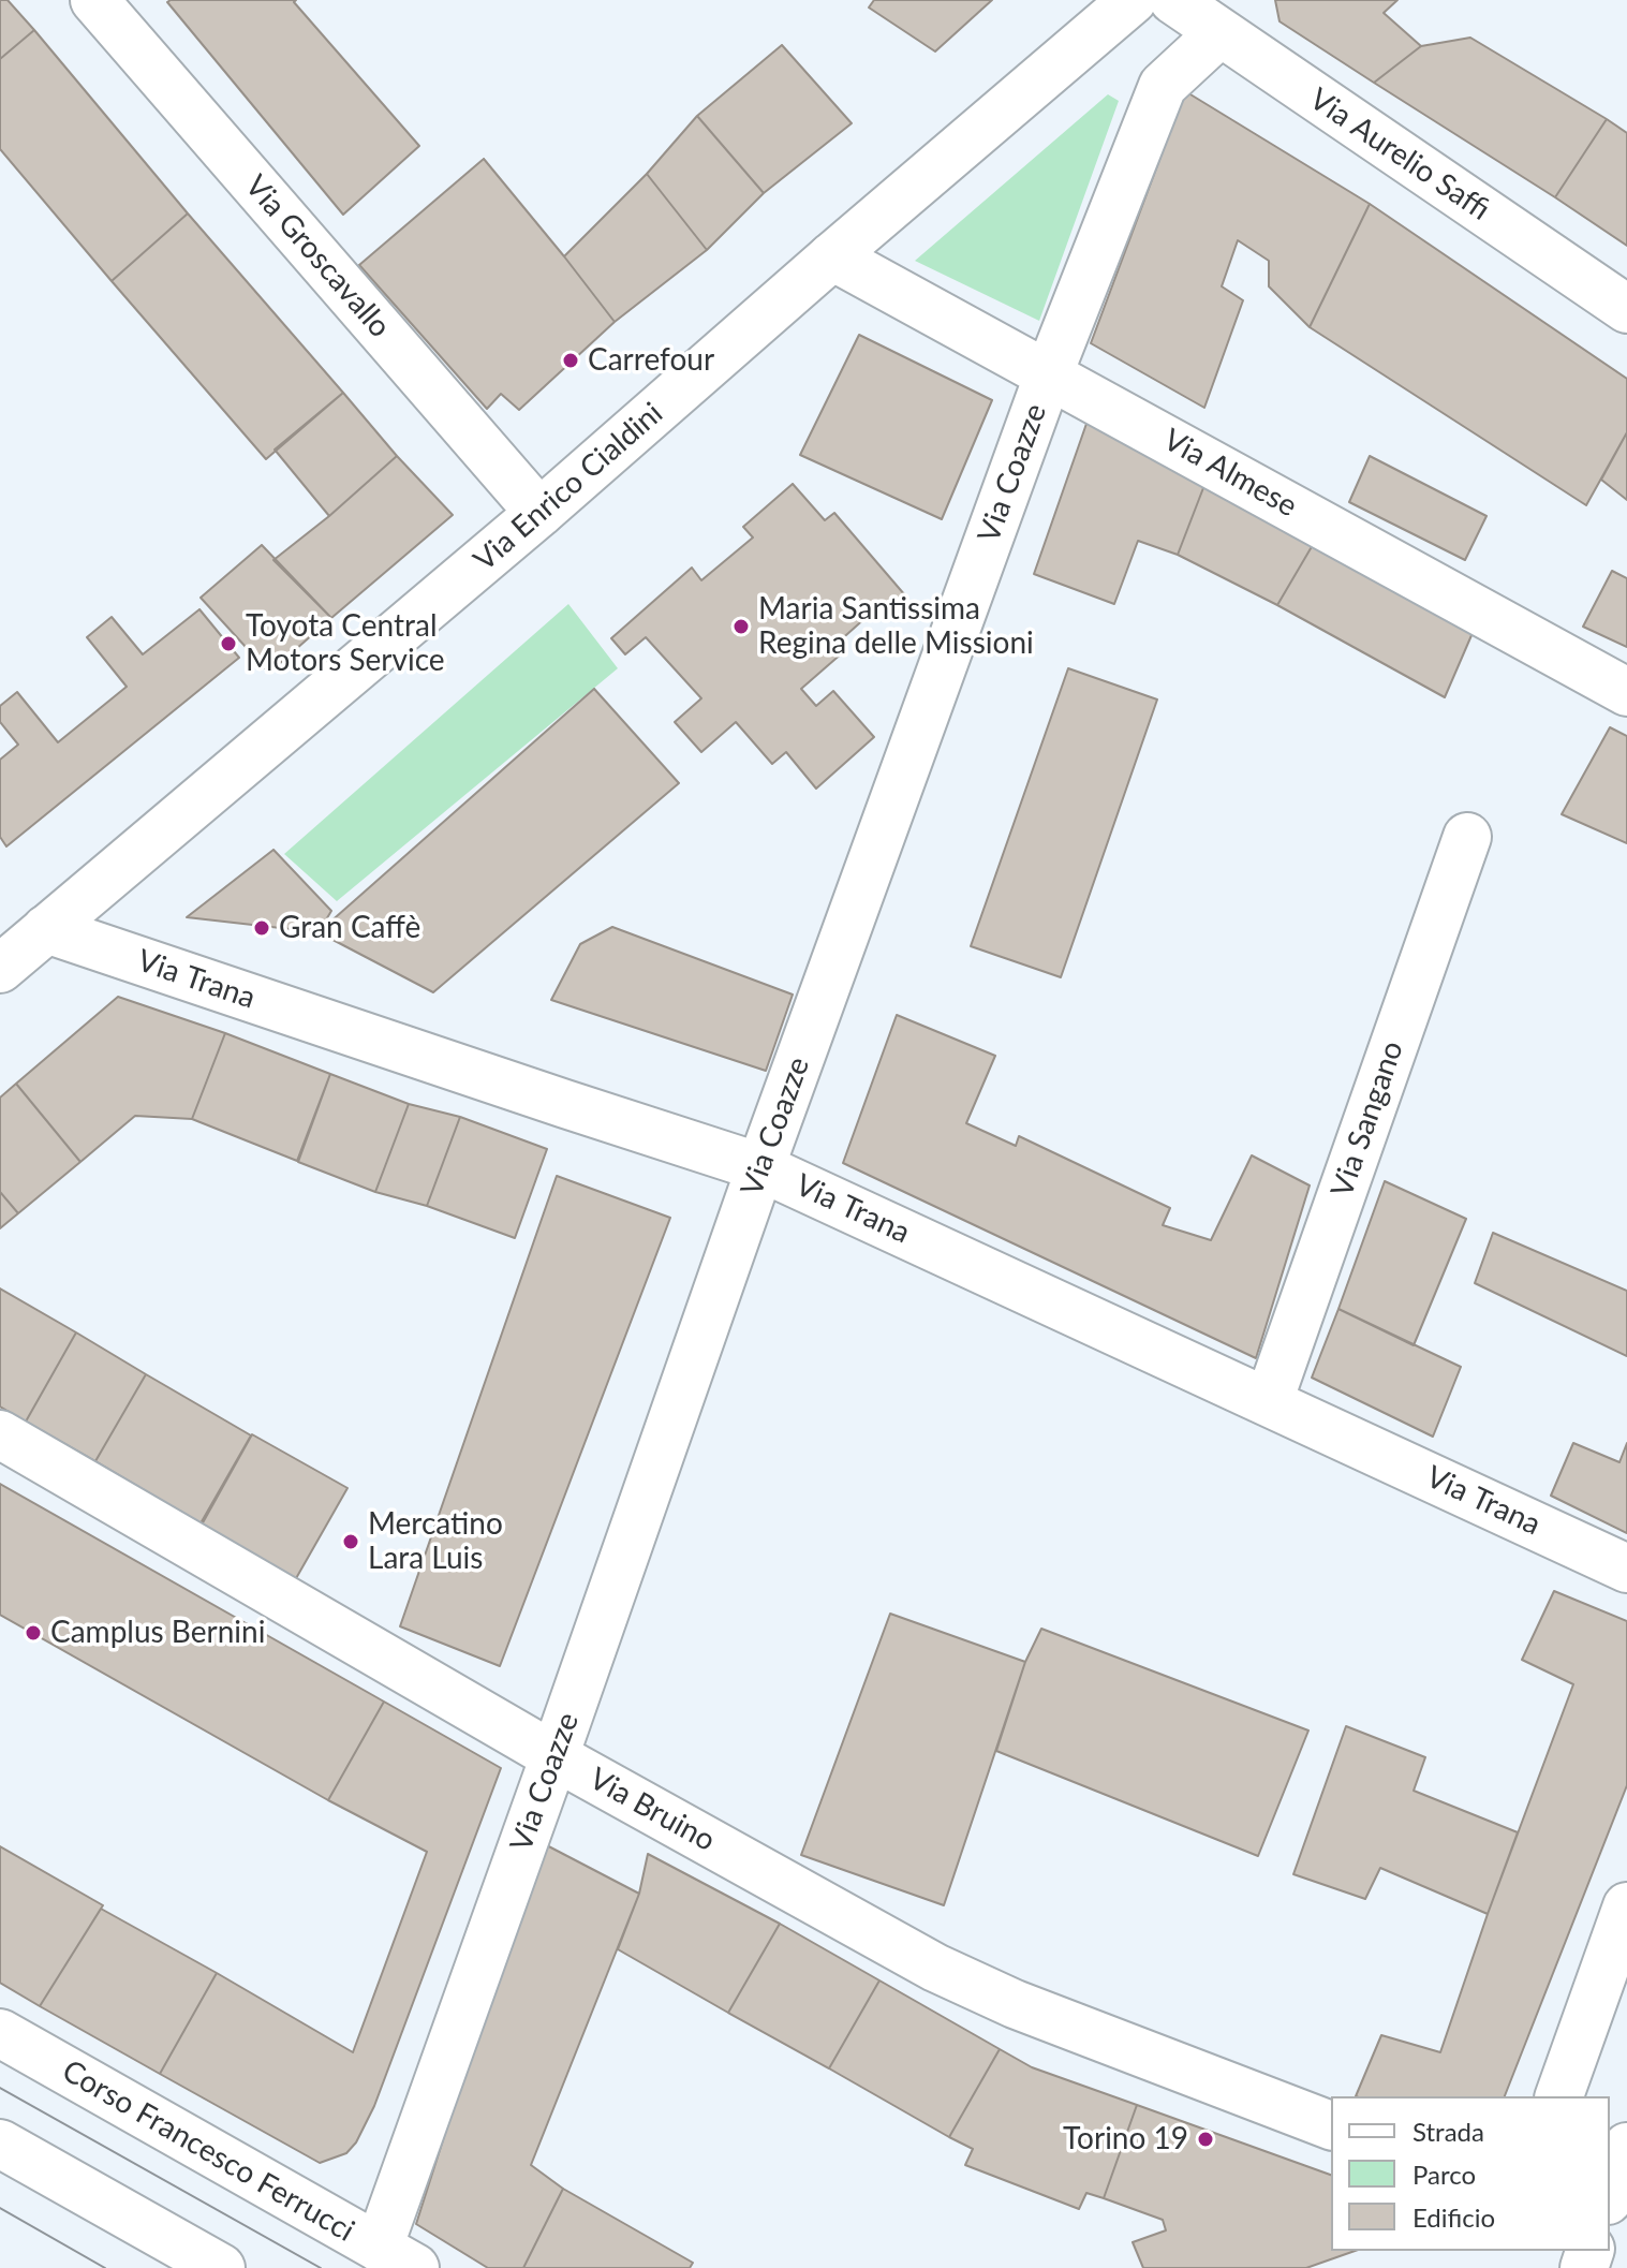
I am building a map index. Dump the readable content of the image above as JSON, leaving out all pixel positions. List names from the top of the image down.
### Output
{
  "streets": {
    "street": [
      "Via Aurelio Saffi",
      "Via Groscavallo",
      "Via Coazze",
      "Via Almese",
      "Via Enrico Cialdini",
      "Via Trana",
      "Via Sangano",
      "Via Bruino",
      "Corso Francesco Ferrucci"
    ]
  },
  "crossings": [
    ["Via Aurelio Saffi", "Via Coazze"],
    ["Via Groscavallo", "Via Enrico Cialdini"],
    ["Via Coazze", "Via Almese"],
    ["Via Coazze", "Via Trana"],
    ["Via Coazze", "Via Bruino"],
    ["Via Coazze", "Corso Francesco Ferrucci"],
    ["Via Almese", "Via Enrico Cialdini"],
    ["Via Enrico Cialdini", "Via Trana"],
    ["Via Trana", "Via Sangano"]
  ],
  "places": [
    "Carrefour",
    "Maria Santissima Regina delle Missioni",
    "Toyota Central Motors Service",
    "Gran Caffè",
    "Mercatino Lara Luis",
    "Camplus Bernini",
    "Torino 19"
  ],
  "legend": ["Strada", "Parco", "Edificio"]
}
